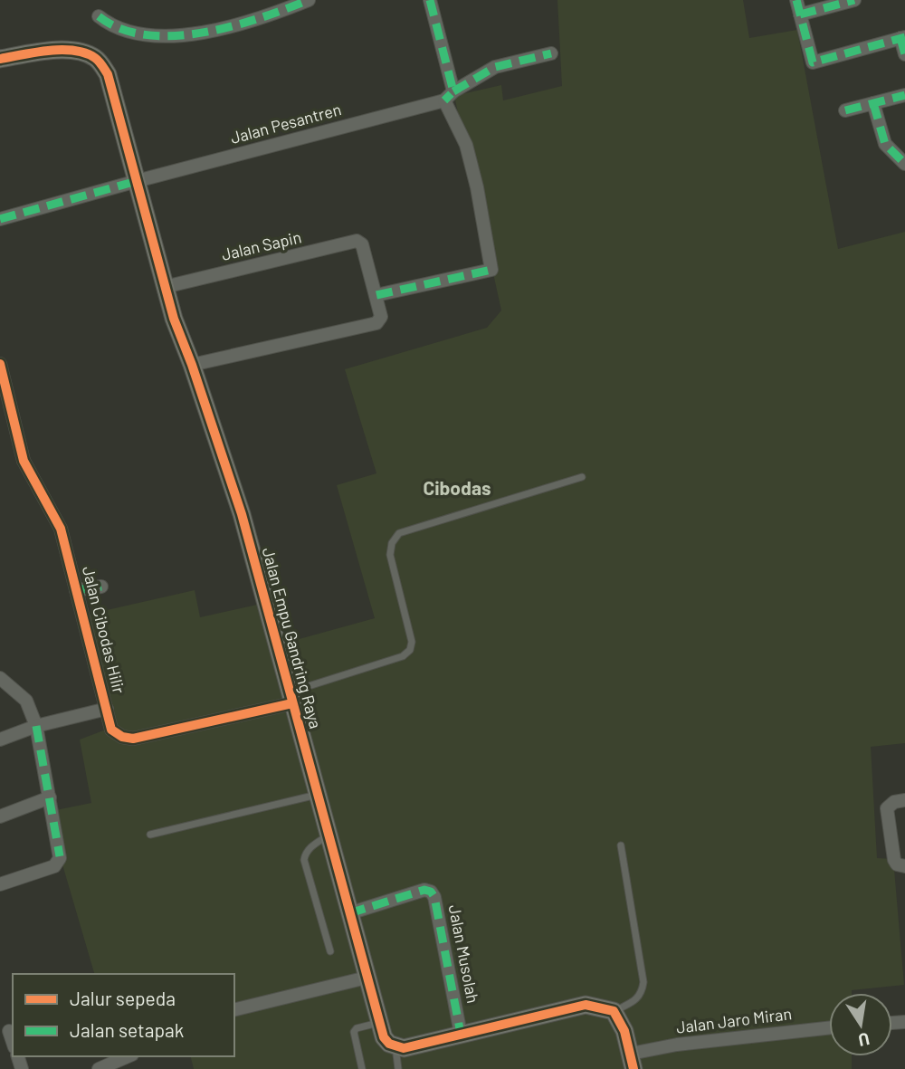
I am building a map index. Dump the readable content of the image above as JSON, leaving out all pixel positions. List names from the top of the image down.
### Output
{
  "streets": {
    "street": [
      "Jalan Pesantren",
      "Jalan Sapin",
      "Jalan Cibodas Hilir",
      "Jalan Empu Gandring Raya",
      "Jalan Musolah",
      "Jalan Jaro Miran"
    ]
  },
  "crossings": [
    ["Jalan Pesantren", "Jalan Empu Gandring Raya"],
    ["Jalan Sapin", "Jalan Empu Gandring Raya"],
    ["Jalan Cibodas Hilir", "Jalan Empu Gandring Raya"],
    ["Jalan Empu Gandring Raya", "Jalan Musolah"]
  ],
  "districts": ["Cibodas"],
  "legend": ["Jalur sepeda", "Jalan setapak"],
  "north": "bottom"
}
